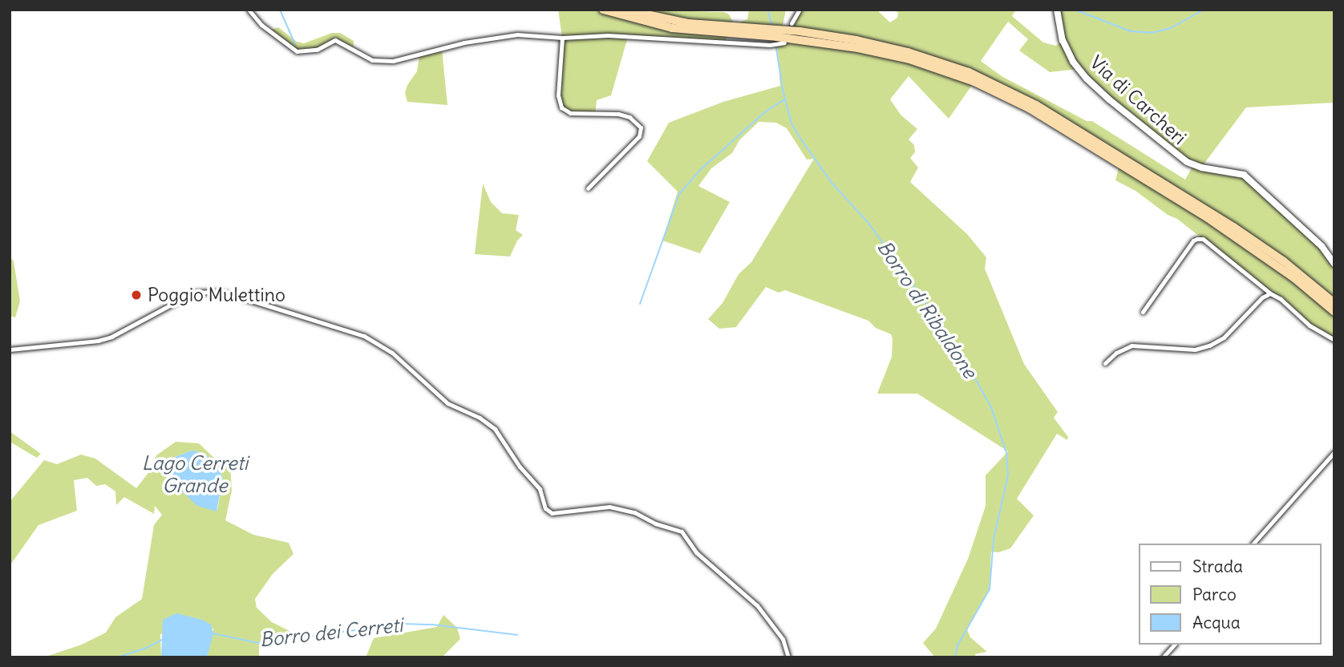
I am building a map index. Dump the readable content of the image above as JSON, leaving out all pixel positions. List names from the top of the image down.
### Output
{
  "streets": {
    "street": ["Via di Carcheri"]
  },
  "water": ["Borro di Ribaldone", "Lago Cerreti Grande", "Borro dei Cerreti"],
  "places": ["Poggio Mulettino"],
  "legend": ["Strada", "Parco", "Acqua"]
}
